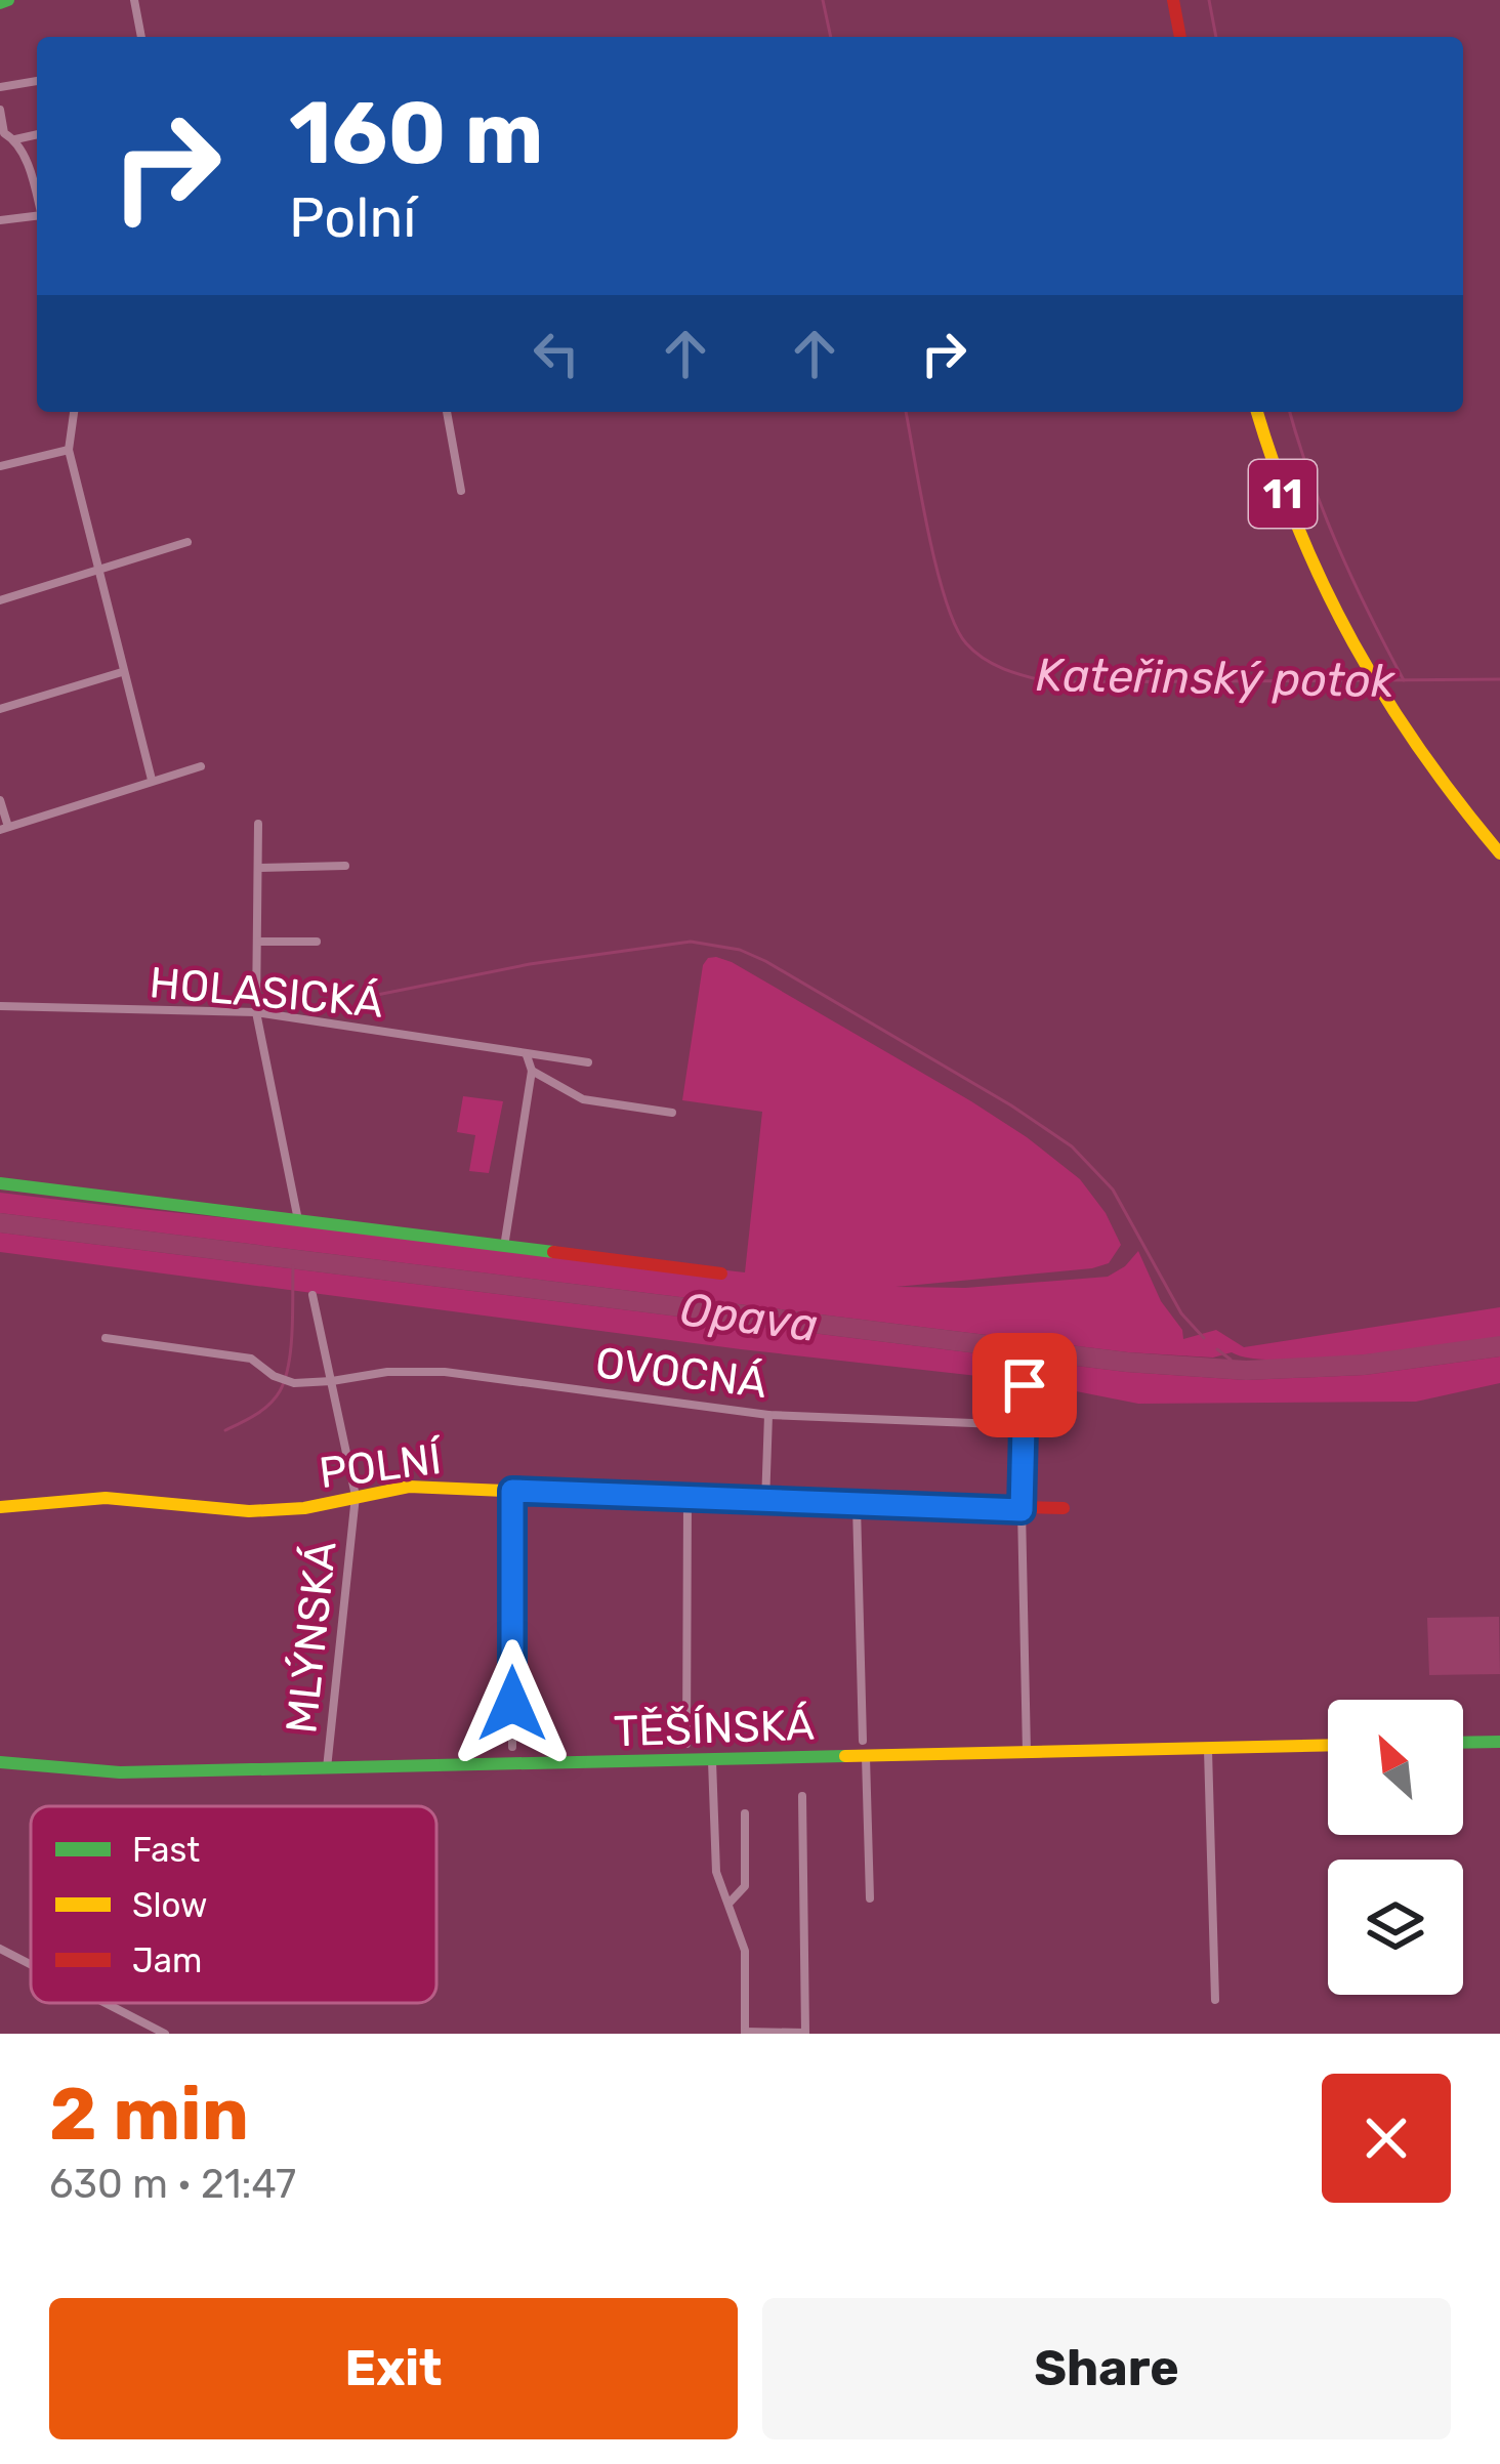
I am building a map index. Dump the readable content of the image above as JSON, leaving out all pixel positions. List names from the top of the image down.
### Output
{
  "streets": {
    "street": [
      "11",
      "HOLASICKÁ",
      "OVOCNÁ",
      "POLNÍ",
      "MLÝNSKÁ",
      "TĚŠÍNSKÁ"
    ]
  },
  "crossings": [
    ["OVOCNÁ", "MLÝNSKÁ"],
    ["POLNÍ", "MLÝNSKÁ"],
    ["MLÝNSKÁ", "TĚŠÍNSKÁ"]
  ],
  "water": ["Kateřinský potok", "Opava"],
  "legend": ["Fast", "Slow", "Jam"],
  "north": "top left",
  "page": {
    "turn": ["160 m", "Polní"],
    "heading": ["2 min", "630 m · 21:47"],
    "buttons": ["Exit", "Share"]
  }
}
